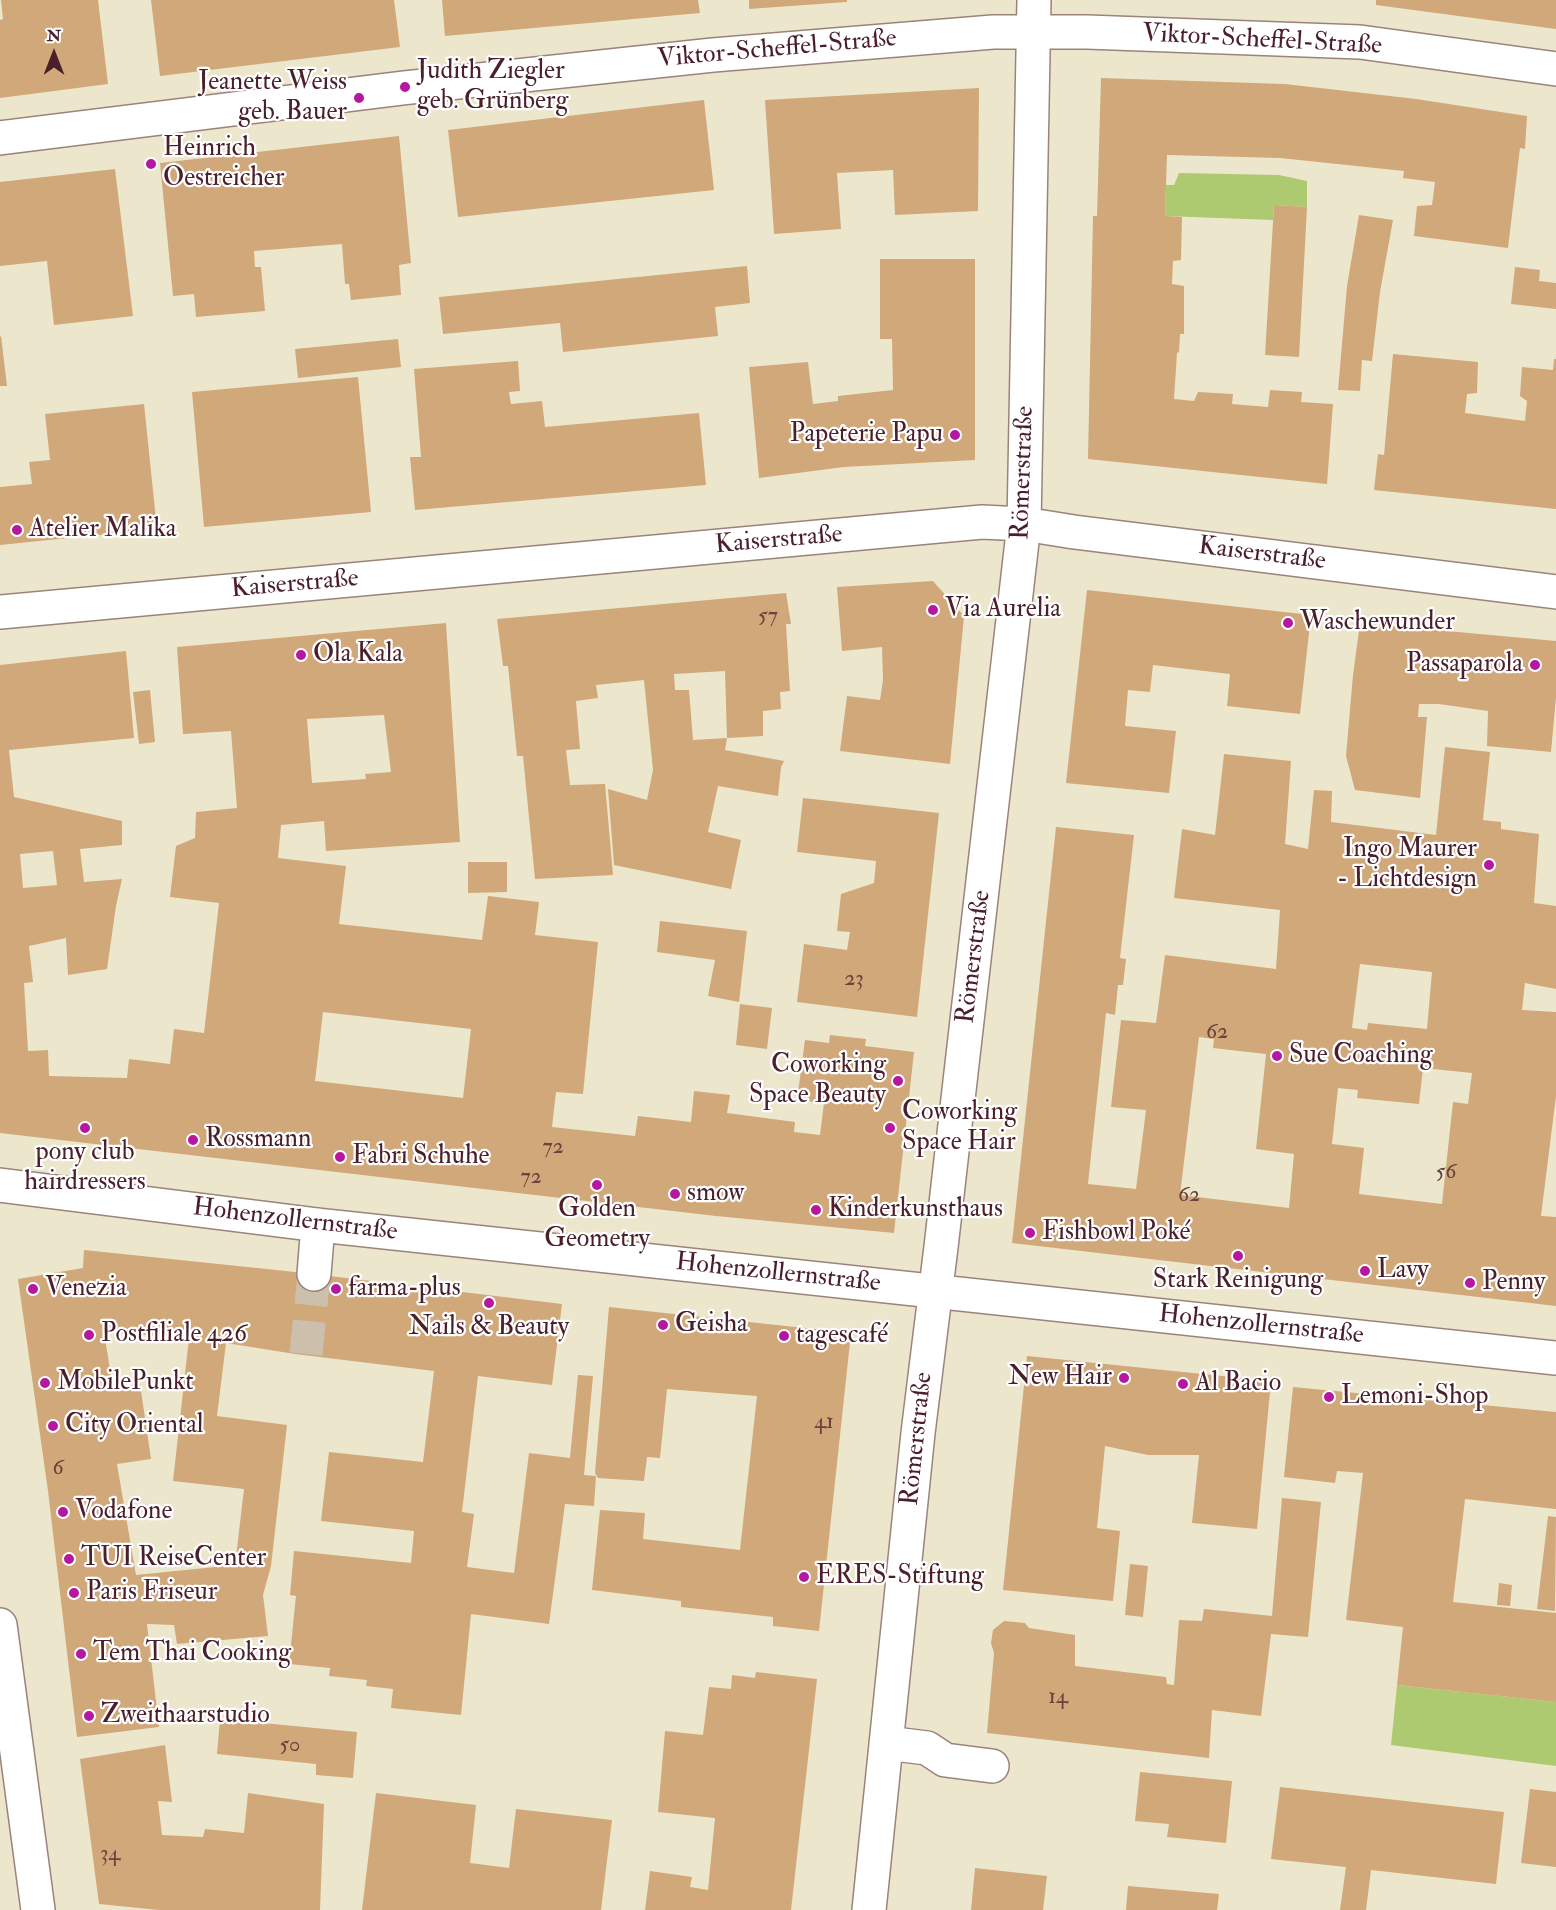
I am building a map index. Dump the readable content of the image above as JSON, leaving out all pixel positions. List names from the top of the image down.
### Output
{
  "streets": {
    "street": [
      "Viktor-Scheffel-Straße",
      "Römerstraße",
      "Kaiserstraße",
      "Hohenzollernstraße"
    ]
  },
  "crossings": [
    ["Viktor-Scheffel-Straße", "Römerstraße"],
    ["Römerstraße", "Kaiserstraße"],
    ["Römerstraße", "Hohenzollernstraße"]
  ],
  "places": [
    "Judith Ziegler geb. Grünberg",
    "Jeanette Weiss geb. Bauer",
    "Heinrich Oestreicher",
    "Papeterie Papu",
    "Atelier Malika",
    "Via Aurelia",
    "Waschewunder",
    "Ola Kala",
    "Passaparola",
    "Ingo Maurer - Lichtdesign",
    "Sue Coaching",
    "Coworking Space Beauty",
    "pony club hairdressers",
    "Coworking Space Hair",
    "Rossmann",
    "Fabri Schuhe",
    "Golden Geometry",
    "smow",
    "Kinderkunsthaus",
    "Fishbowl Poké",
    "Stark Reinigung",
    "Lavy",
    "Penny",
    "Venezia",
    "farma-plus",
    "Nails & Beauty",
    "Geisha",
    "Postfiliale 426",
    "tagescafé",
    "New Hair",
    "MobilePunkt",
    "Al Bacio",
    "Lemoni-Shop",
    "City Oriental",
    "Vodafone",
    "TUI ReiseCenter",
    "ERES-Stiftung",
    "Paris Friseur",
    "Tem Thai Cooking",
    "Zweithaarstudio"
  ],
  "house_numbers": [
    "57",
    "23",
    "62",
    "72",
    "56",
    "72",
    "62",
    "41",
    "6",
    "14",
    "50",
    "34"
  ],
  "north": "top"
}
